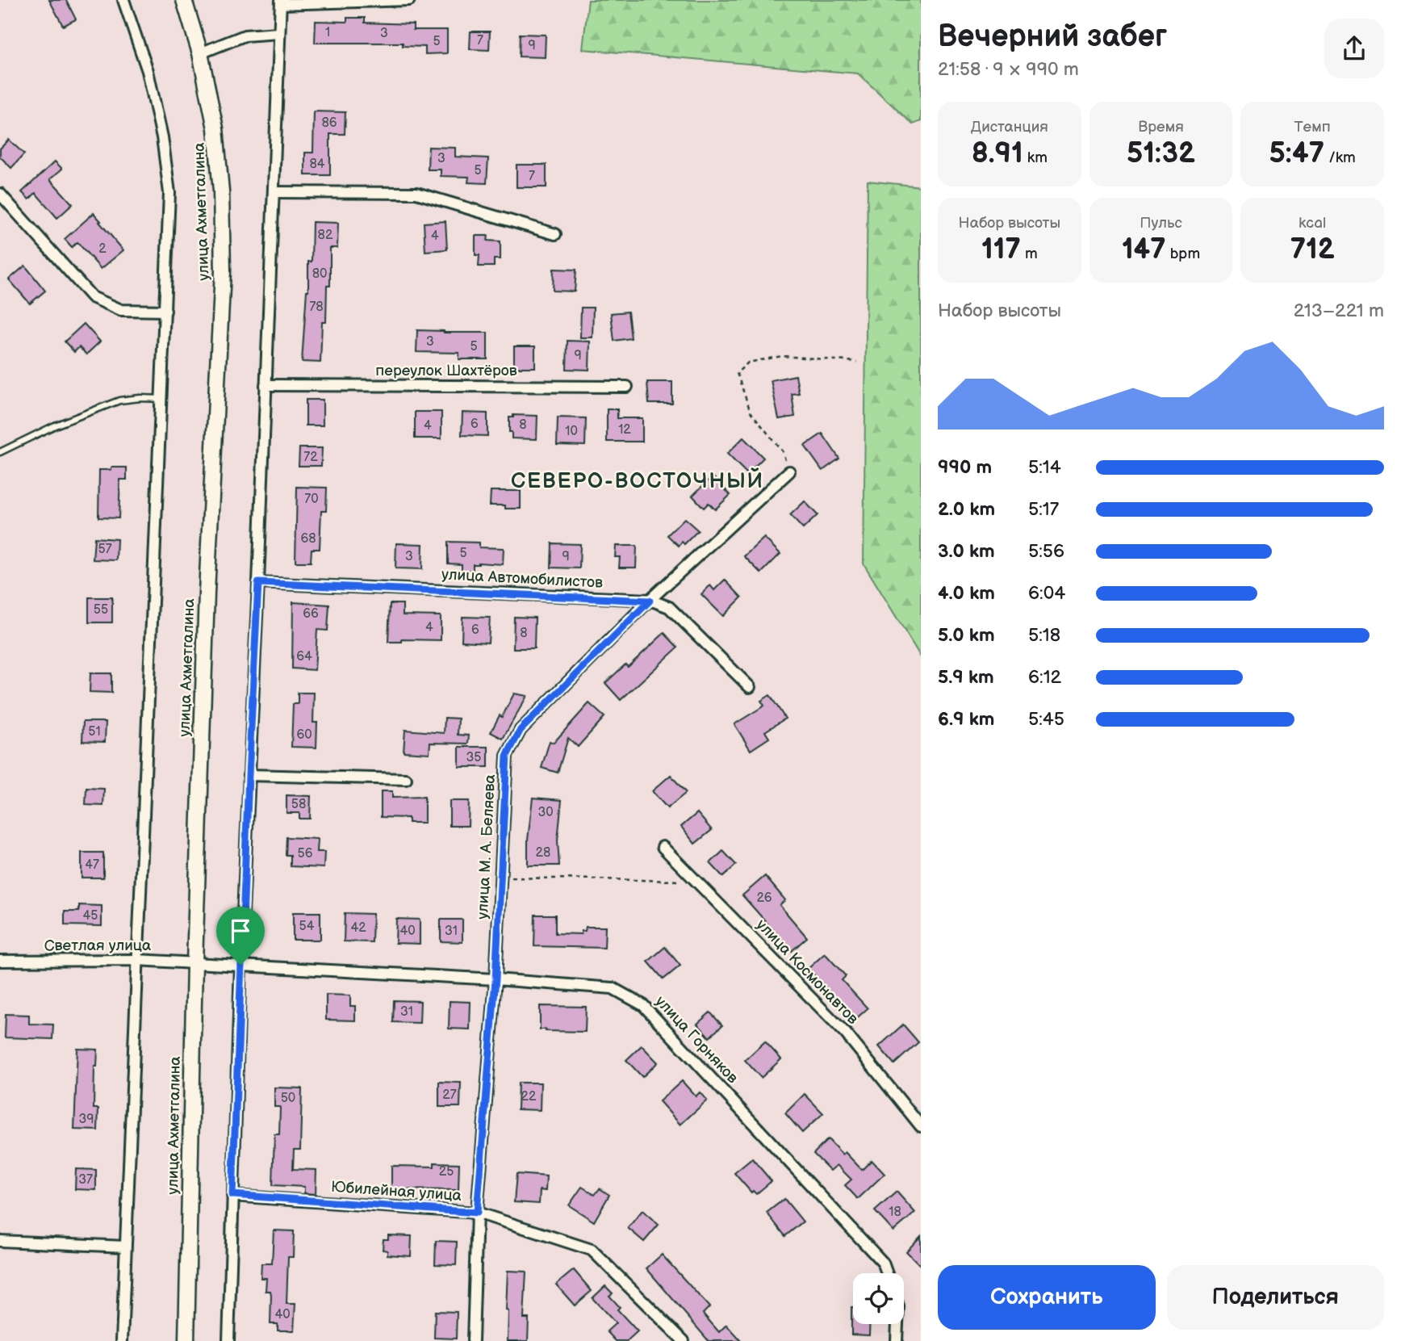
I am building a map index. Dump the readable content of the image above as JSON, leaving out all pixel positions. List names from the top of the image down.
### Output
{
  "streets": {
    "main road": ["улица Ахметгалина"],
    "street": [
      "переулок Шахтёров",
      "улица Автомобилистов",
      "улица М. А. Беляева",
      "Светлая улица",
      "улица Космонавтов",
      "улица Горняков",
      "Юбилейная улица"
    ]
  },
  "crossings": [
    ["улица Ахметгалина", "Светлая улица"],
    ["улица Ахметгалина", "улица Горняков"],
    ["улица Автомобилистов", "улица М. А. Беляева"],
    ["улица М. А. Беляева", "улица Горняков"],
    ["улица М. А. Беляева", "Юбилейная улица"],
    ["Светлая улица", "улица Горняков"]
  ],
  "districts": ["СЕВЕРО-ВОСТОЧНЫЙ"],
  "house_numbers": [
    "1",
    "3",
    "7",
    "5",
    "9",
    "86",
    "3",
    "84",
    "5",
    "7",
    "82",
    "4",
    "2",
    "80",
    "78",
    "3",
    "5",
    "9",
    "6",
    "8",
    "4",
    "12",
    "10",
    "72",
    "70",
    "68",
    "57",
    "5",
    "3",
    "9",
    "55",
    "66",
    "4",
    "6",
    "8",
    "64",
    "51",
    "60",
    "35",
    "58",
    "30",
    "28",
    "56",
    "47",
    "26",
    "45",
    "54",
    "42",
    "40",
    "31",
    "31",
    "27",
    "22",
    "50",
    "39",
    "25",
    "37",
    "18",
    "40"
  ],
  "page": {
    "heading": ["Вечерний забег", "21:58 · 9 × 990 m"],
    "stats": [
      ["Дистанция", "8.91 km"],
      ["Время", "51:32"],
      ["Темп", "5:47 /km"],
      ["Набор высоты", "117 m"],
      ["Пульс", "147 bpm"],
      ["kcal", "712"]
    ],
    "chart": ["Набор высоты", "213–221 m"],
    "list": [
      {
        "name": "990 m",
        "note": "5:14"
      },
      {
        "name": "2.0 km",
        "note": "5:17"
      },
      {
        "name": "3.0 km",
        "note": "5:56"
      },
      {
        "name": "4.0 km",
        "note": "6:04"
      },
      {
        "name": "5.0 km",
        "note": "5:18"
      },
      {
        "name": "5.9 km",
        "note": "6:12"
      },
      {
        "name": "6.9 km",
        "note": "5:45"
      }
    ],
    "buttons": ["Сохранить", "Поделиться"]
  }
}
